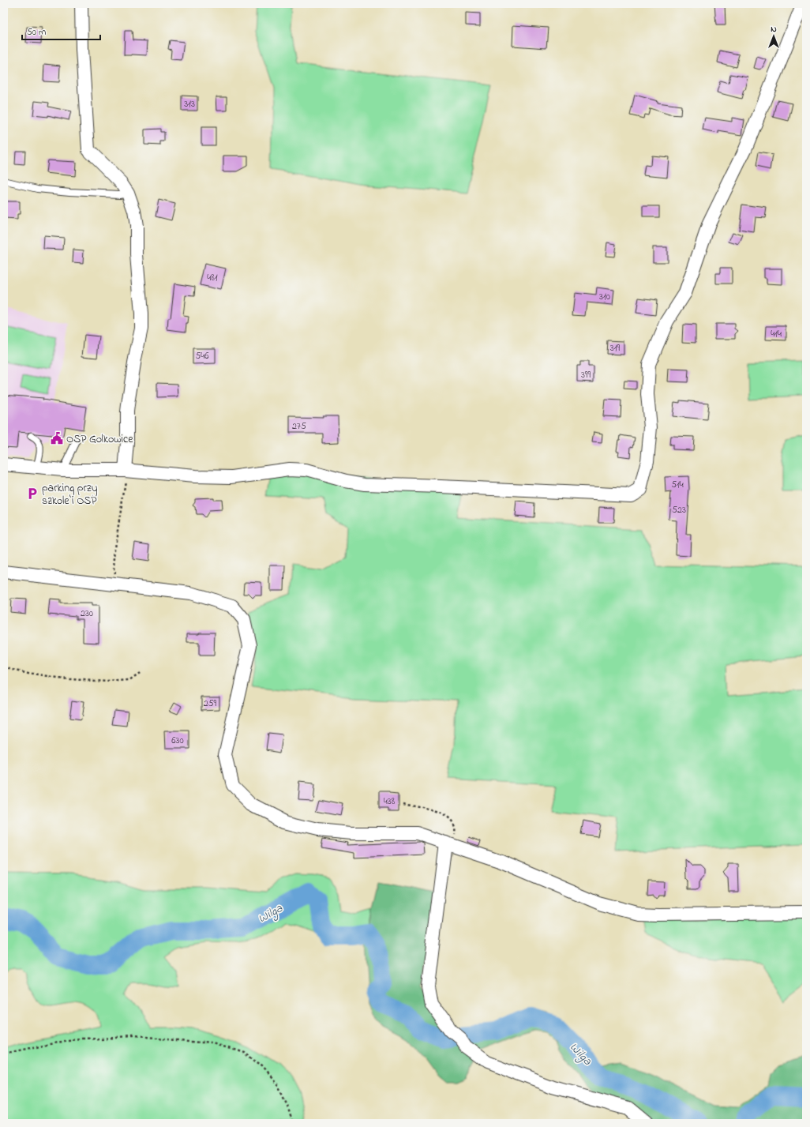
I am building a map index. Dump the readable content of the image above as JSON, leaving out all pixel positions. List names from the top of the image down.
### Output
{
  "water": ["Wilga"],
  "places": {
    "public building": ["OSP Golkowice"],
    "parking": ["parking przy szkole i OSP"]
  },
  "house_numbers": [
    "313",
    "481",
    "310",
    "414",
    "319",
    "546",
    "399",
    "275",
    "514",
    "523",
    "230",
    "259",
    "630",
    "438"
  ],
  "scale_bar": "50 m",
  "north": "top"
}
